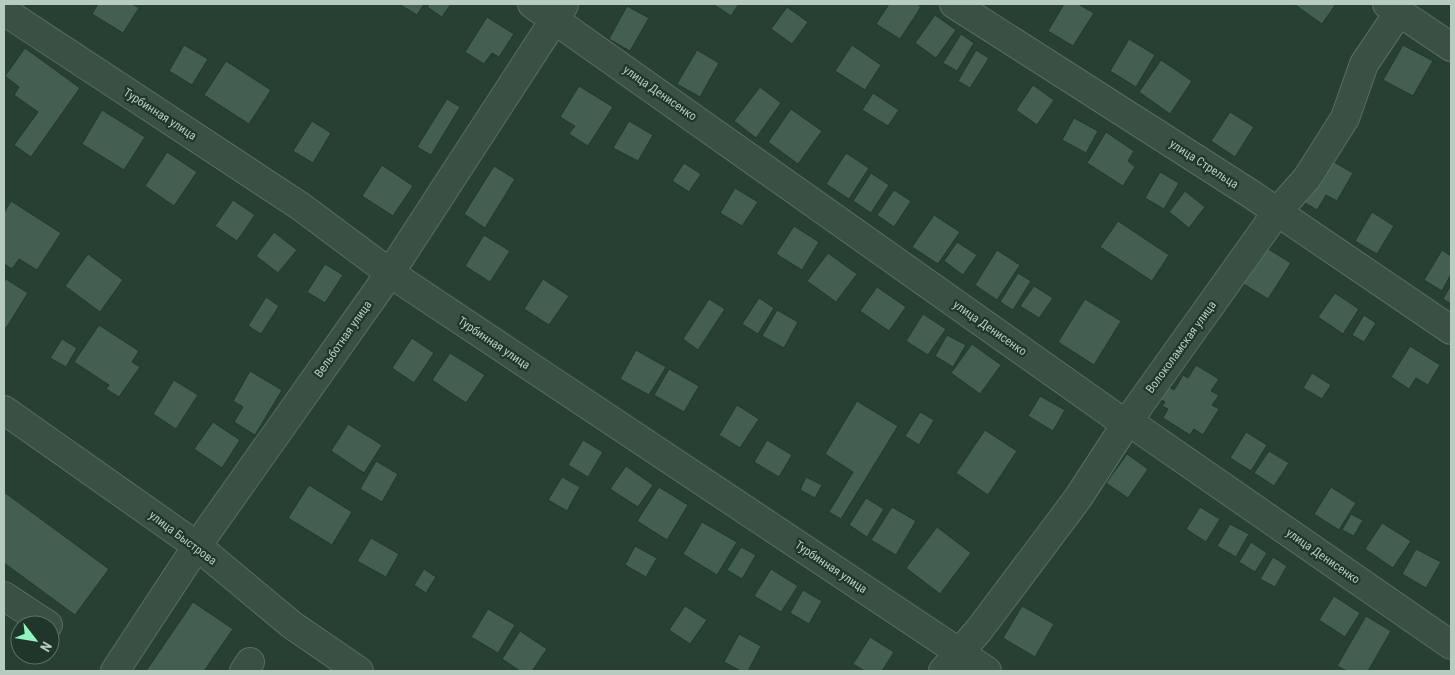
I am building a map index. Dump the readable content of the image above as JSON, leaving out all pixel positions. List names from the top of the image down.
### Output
{
  "streets": {
    "street": [
      "улица Денисенко",
      "Турбинная улица",
      "улица Стрельца",
      "Вельботная улица",
      "Волоколамская улица",
      "улица Быстрова"
    ]
  },
  "crossings": [
    ["улица Денисенко", "Вельботная улица"],
    ["улица Денисенко", "Волоколамская улица"],
    ["Турбинная улица", "Вельботная улица"],
    ["Турбинная улица", "Волоколамская улица"],
    ["улица Стрельца", "Волоколамская улица"],
    ["Вельботная улица", "улица Быстрова"]
  ],
  "north": "bottom right"
}
